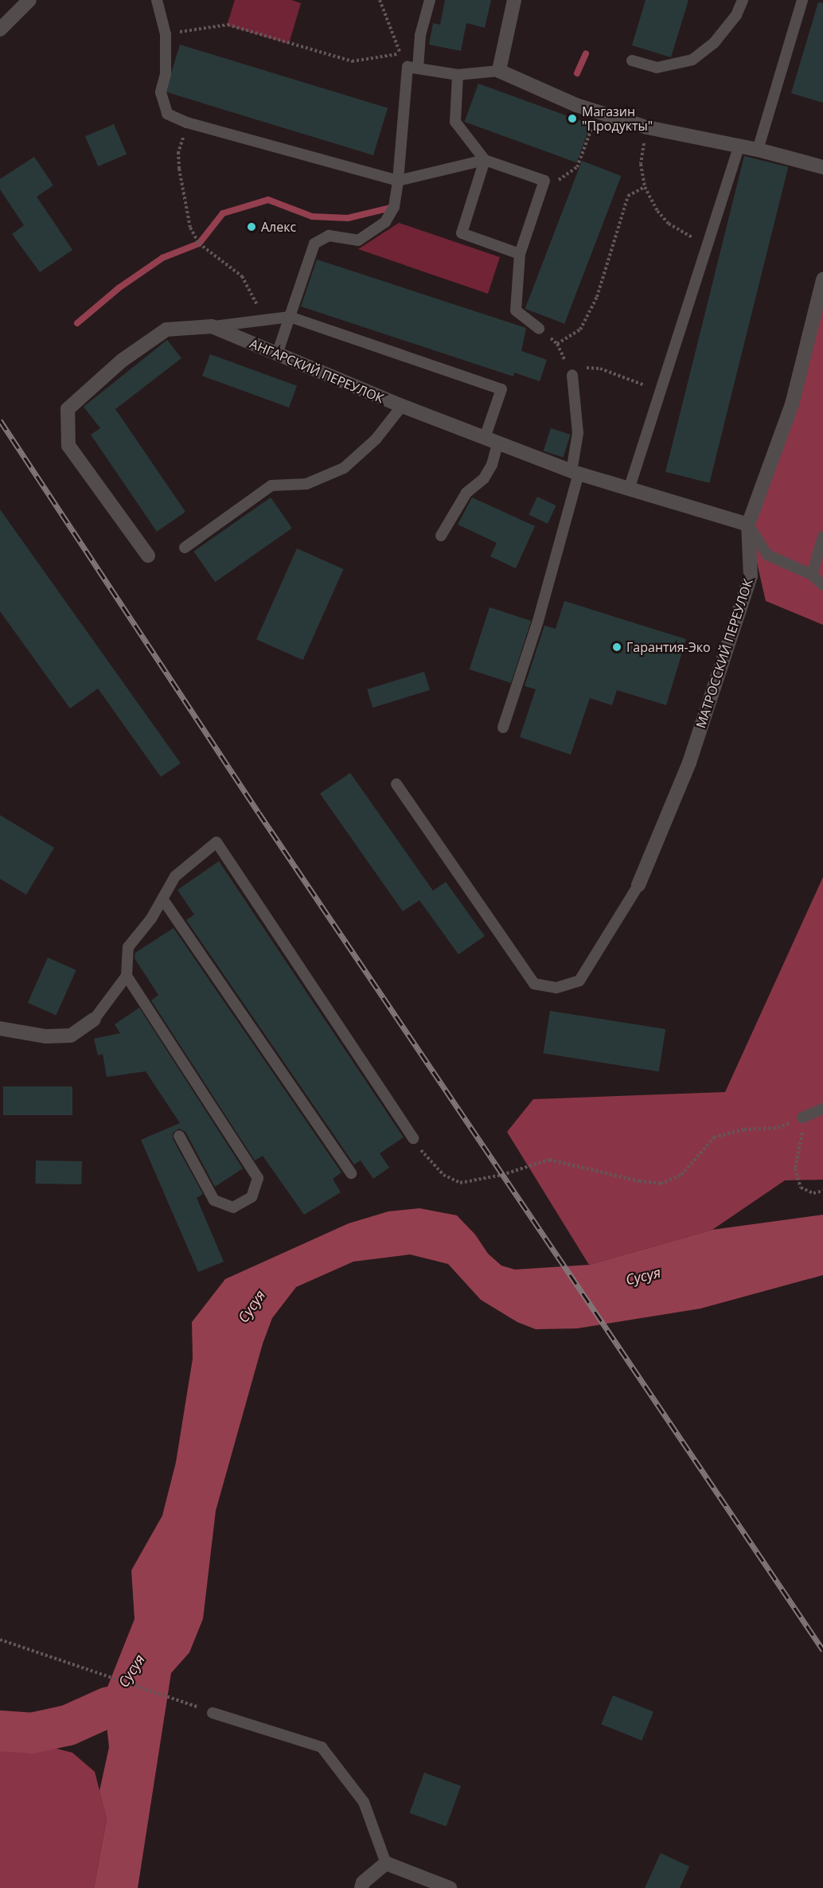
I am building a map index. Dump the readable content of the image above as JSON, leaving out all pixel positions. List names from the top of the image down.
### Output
{
  "streets": {
    "street": ["АНГАРСКИЙ ПЕРЕУЛОК", "МАТРОССКИЙ ПЕРЕУЛОК"]
  },
  "crossings": [
    ["АНГАРСКИЙ ПЕРЕУЛОК", "МАТРОССКИЙ ПЕРЕУЛОК"]
  ],
  "water": ["Сусуя"],
  "places": ["Магазин \"Продукты\"", "Алекс", "Гарантия-Эко"]
}
